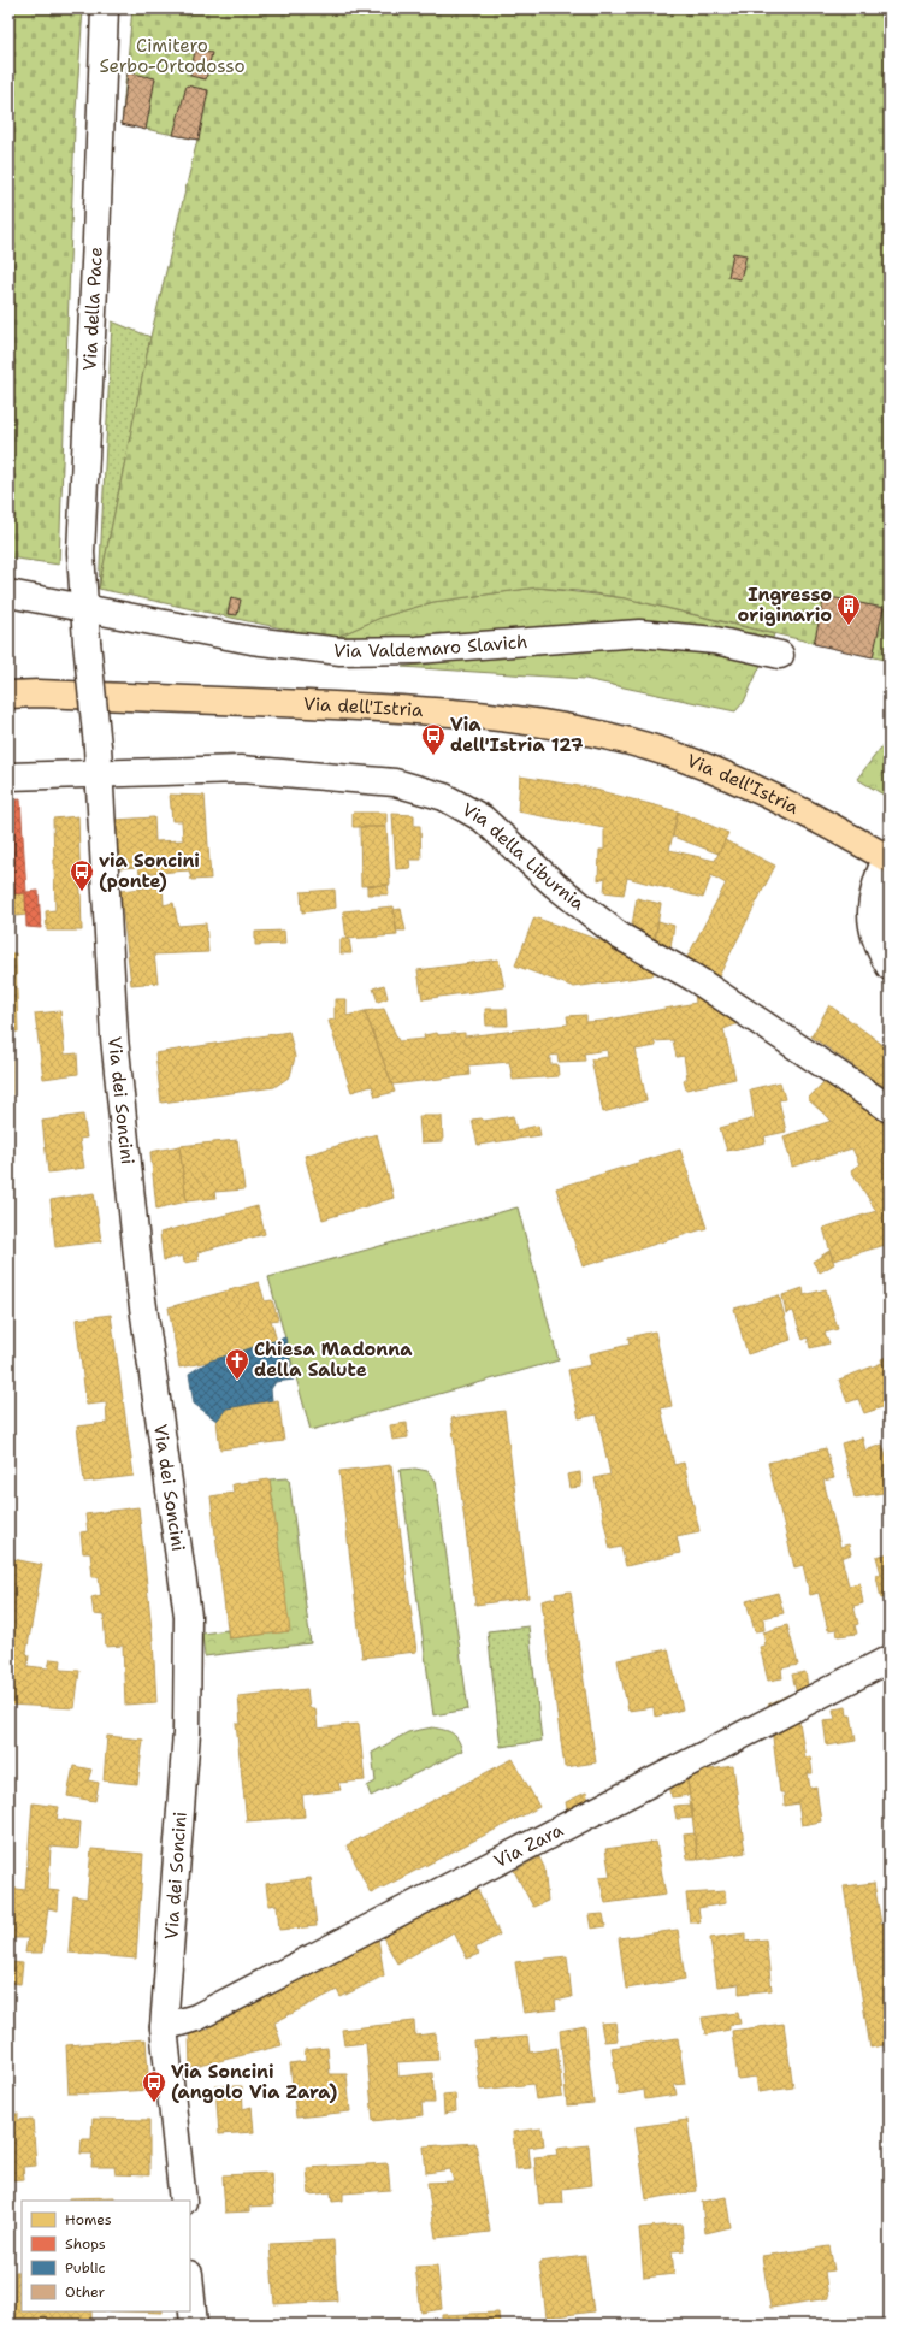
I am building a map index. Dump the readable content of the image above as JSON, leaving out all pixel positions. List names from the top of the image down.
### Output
{
  "streets": {
    "main road": ["Via dell'Istria"],
    "street": [
      "Via della Pace",
      "Via Valdemaro Slavich",
      "Via della Liburnia",
      "Via dei Soncini",
      "Via Zara"
    ]
  },
  "crossings": [
    ["Via della Pace", "Via Valdemaro Slavich"],
    ["Via della Pace", "Via dei Soncini"],
    ["Via della Liburnia", "Via dei Soncini"],
    ["Via dei Soncini", "Via Zara"]
  ],
  "parks": ["Cimitero Serbo-Ortodosso"],
  "places": {
    "building": ["Ingresso originario"],
    "bus stop": ["Via dell'Istria 127", "via Soncini (ponte)", "Via Soncini (angolo Via Zara)"],
    "church": ["Chiesa Madonna della Salute"]
  },
  "legend": [
    "Homes",
    "Shops",
    "Public",
    "Other"
  ]
}
